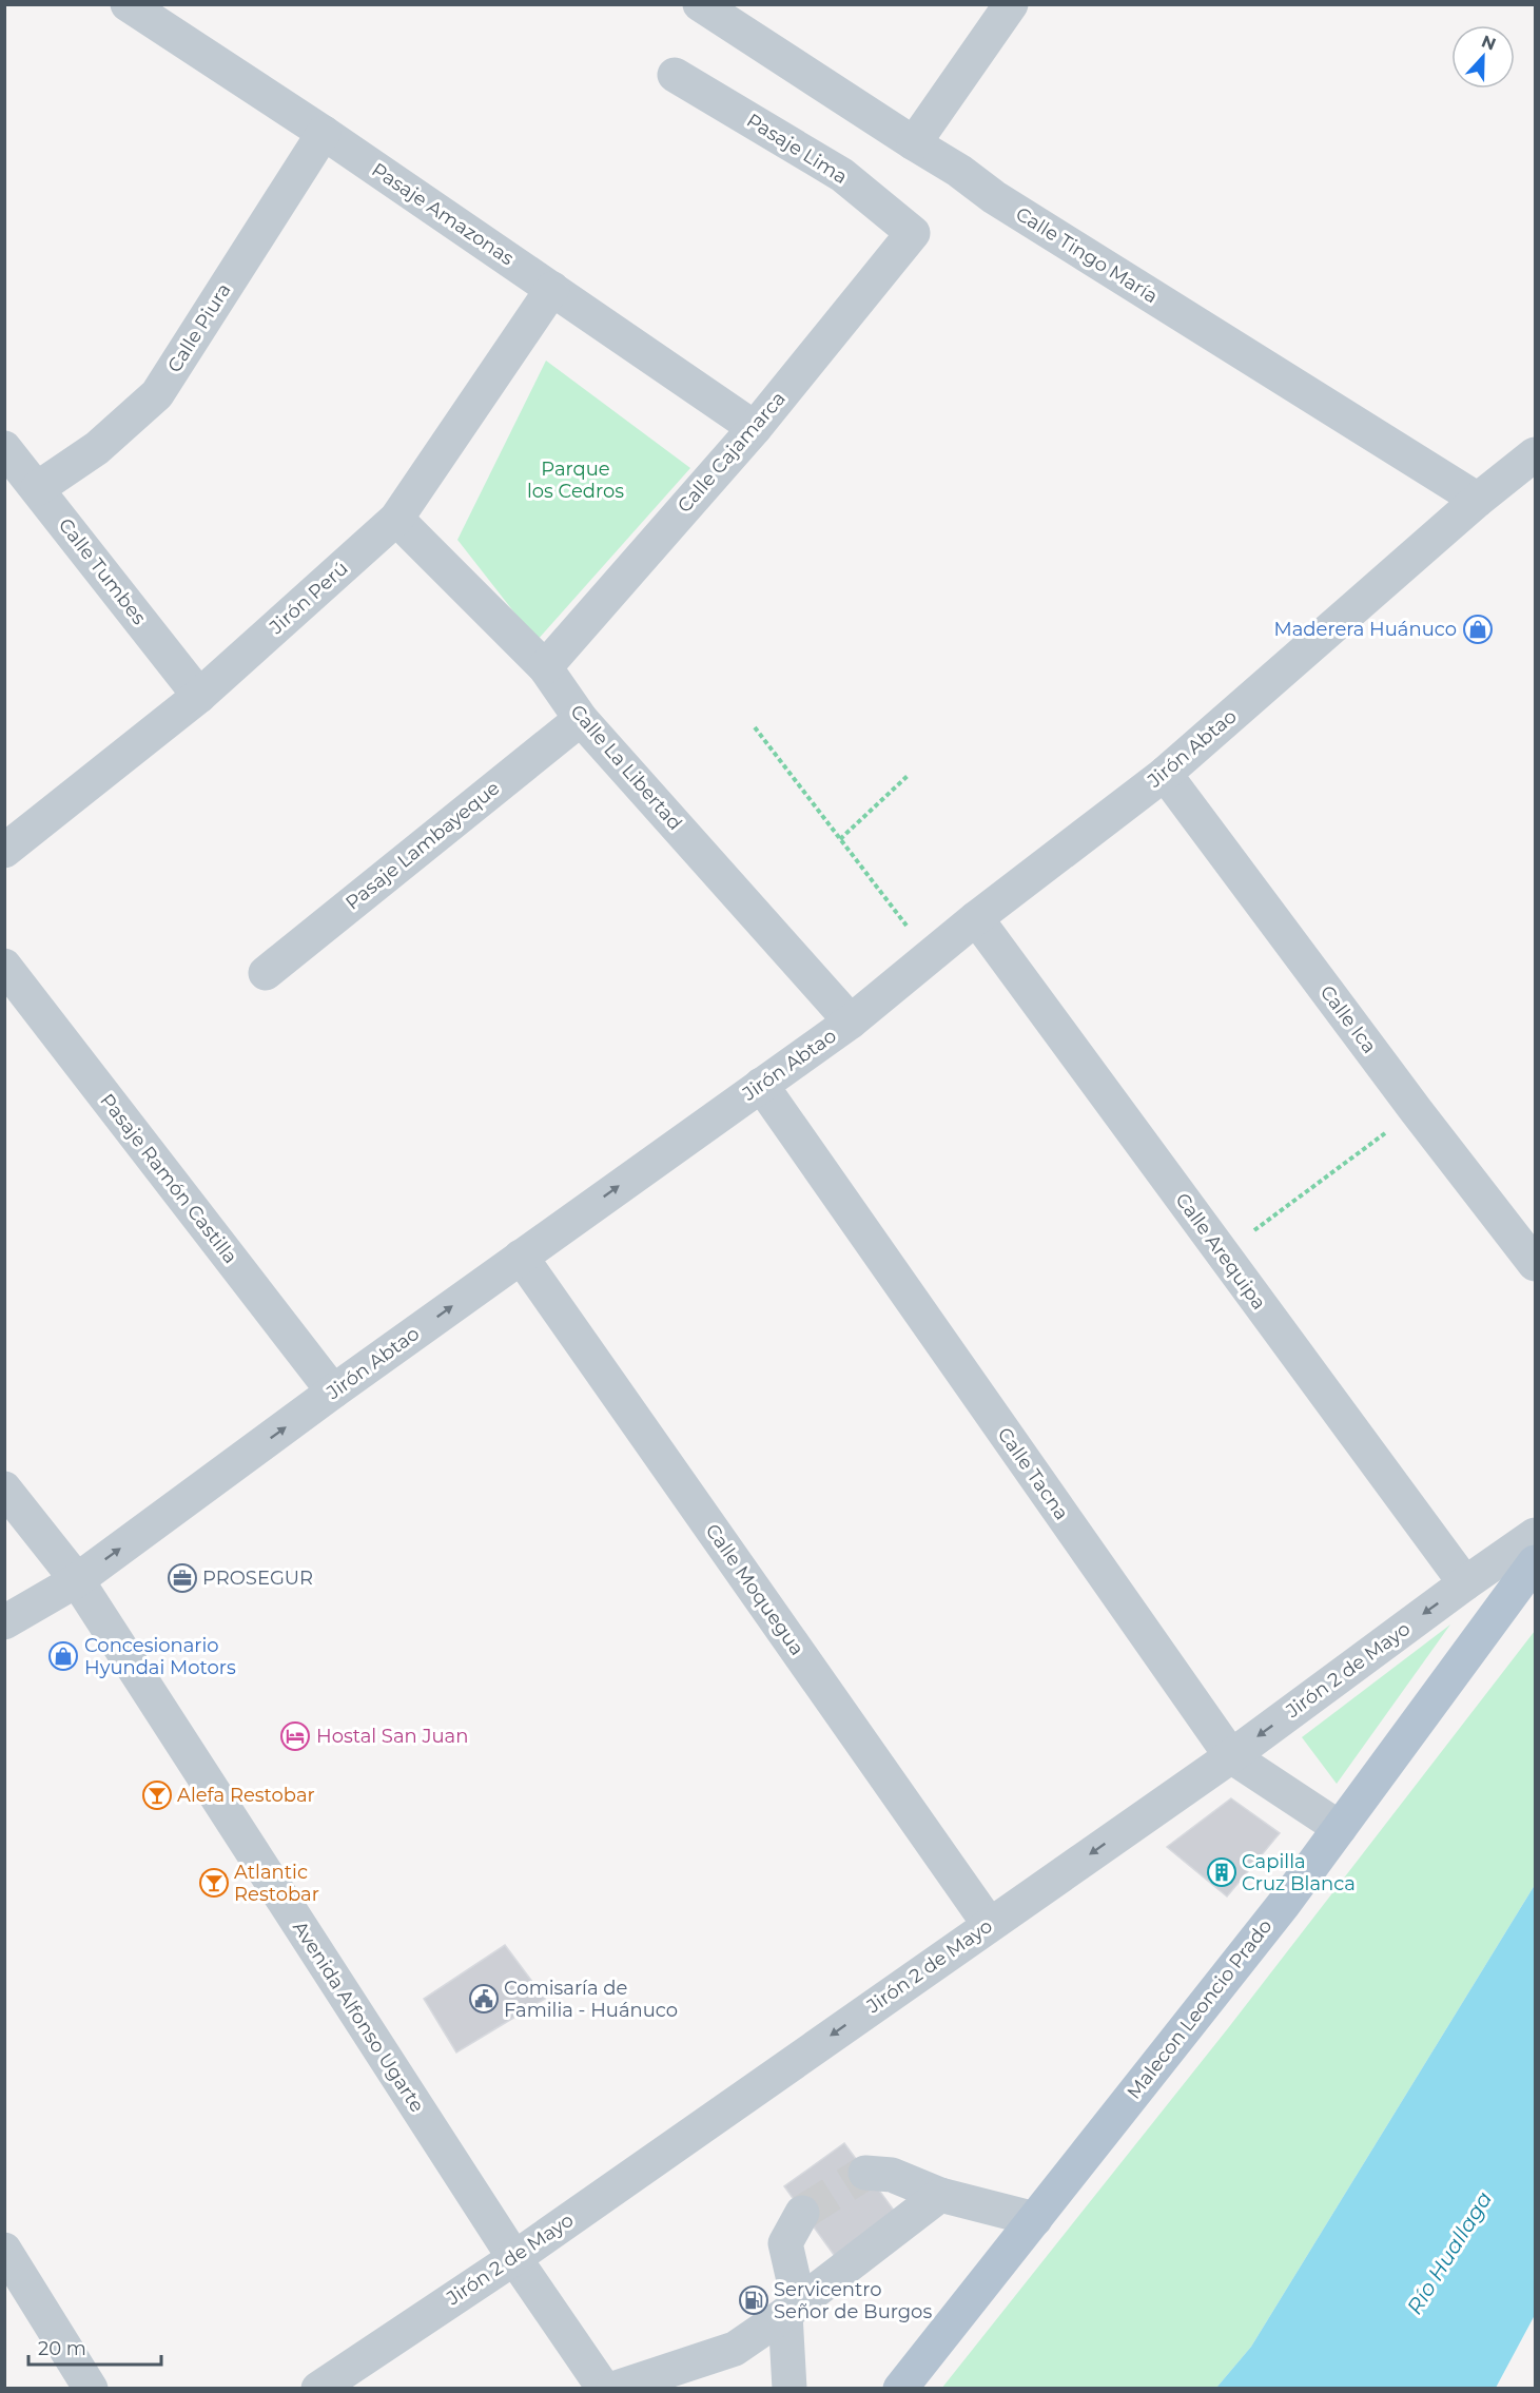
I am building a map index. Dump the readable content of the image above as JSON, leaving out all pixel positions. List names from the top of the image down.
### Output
{
  "streets": {
    "main road": ["Malecon Leoncio Prado"],
    "street": [
      "Pasaje Lima",
      "Pasaje Amazonas",
      "Calle Tingo María",
      "Calle Piura",
      "Calle Cajamarca",
      "Calle Tumbes",
      "Jirón Perú",
      "Jirón Abtao",
      "Calle La Libertad",
      "Pasaje Lambayeque",
      "Calle Ica",
      "Pasaje Ramón Castilla",
      "Calle Arequipa",
      "Calle Tacna",
      "Calle Moquegua",
      "Jirón 2 de Mayo",
      "Avenida Alfonso Ugarte"
    ]
  },
  "crossings": [
    ["Pasaje Lima", "Calle Cajamarca"],
    ["Pasaje Amazonas", "Calle Piura"],
    ["Pasaje Amazonas", "Calle Cajamarca"],
    ["Pasaje Amazonas", "Jirón Perú"],
    ["Calle Tingo María", "Jirón Abtao"],
    ["Calle Piura", "Calle Tumbes"],
    ["Calle Cajamarca", "Calle La Libertad"],
    ["Calle Tumbes", "Jirón Perú"],
    ["Jirón Perú", "Calle La Libertad"],
    ["Jirón Abtao", "Calle La Libertad"],
    ["Jirón Abtao", "Calle Ica"],
    ["Jirón Abtao", "Pasaje Ramón Castilla"],
    ["Jirón Abtao", "Calle Arequipa"],
    ["Jirón Abtao", "Calle Tacna"],
    ["Jirón Abtao", "Calle Moquegua"],
    ["Jirón Abtao", "Avenida Alfonso Ugarte"],
    ["Calle La Libertad", "Pasaje Lambayeque"],
    ["Calle Arequipa", "Jirón 2 de Mayo"],
    ["Calle Tacna", "Jirón 2 de Mayo"],
    ["Calle Tacna", "Malecon Leoncio Prado"],
    ["Calle Moquegua", "Jirón 2 de Mayo"],
    ["Jirón 2 de Mayo", "Avenida Alfonso Ugarte"]
  ],
  "one_way": ["Jirón Abtao"],
  "water": ["Río Huallaga"],
  "parks": ["Parque los Cedros"],
  "places": {
    "shop": ["Maderera Huánuco", "Concesionario Hyundai Motors"],
    "office": ["PROSEGUR"],
    "hotel": ["Hostal San Juan"],
    "bar": ["Alefa Restobar", "Atlantic Restobar"],
    "building": ["Capilla Cruz Blanca"],
    "public building": ["Comisaría de Familia - Huánuco"],
    "fuel station": ["Servicentro Señor de Burgos"]
  },
  "scale_bar": "20 m",
  "north": "top"
}
